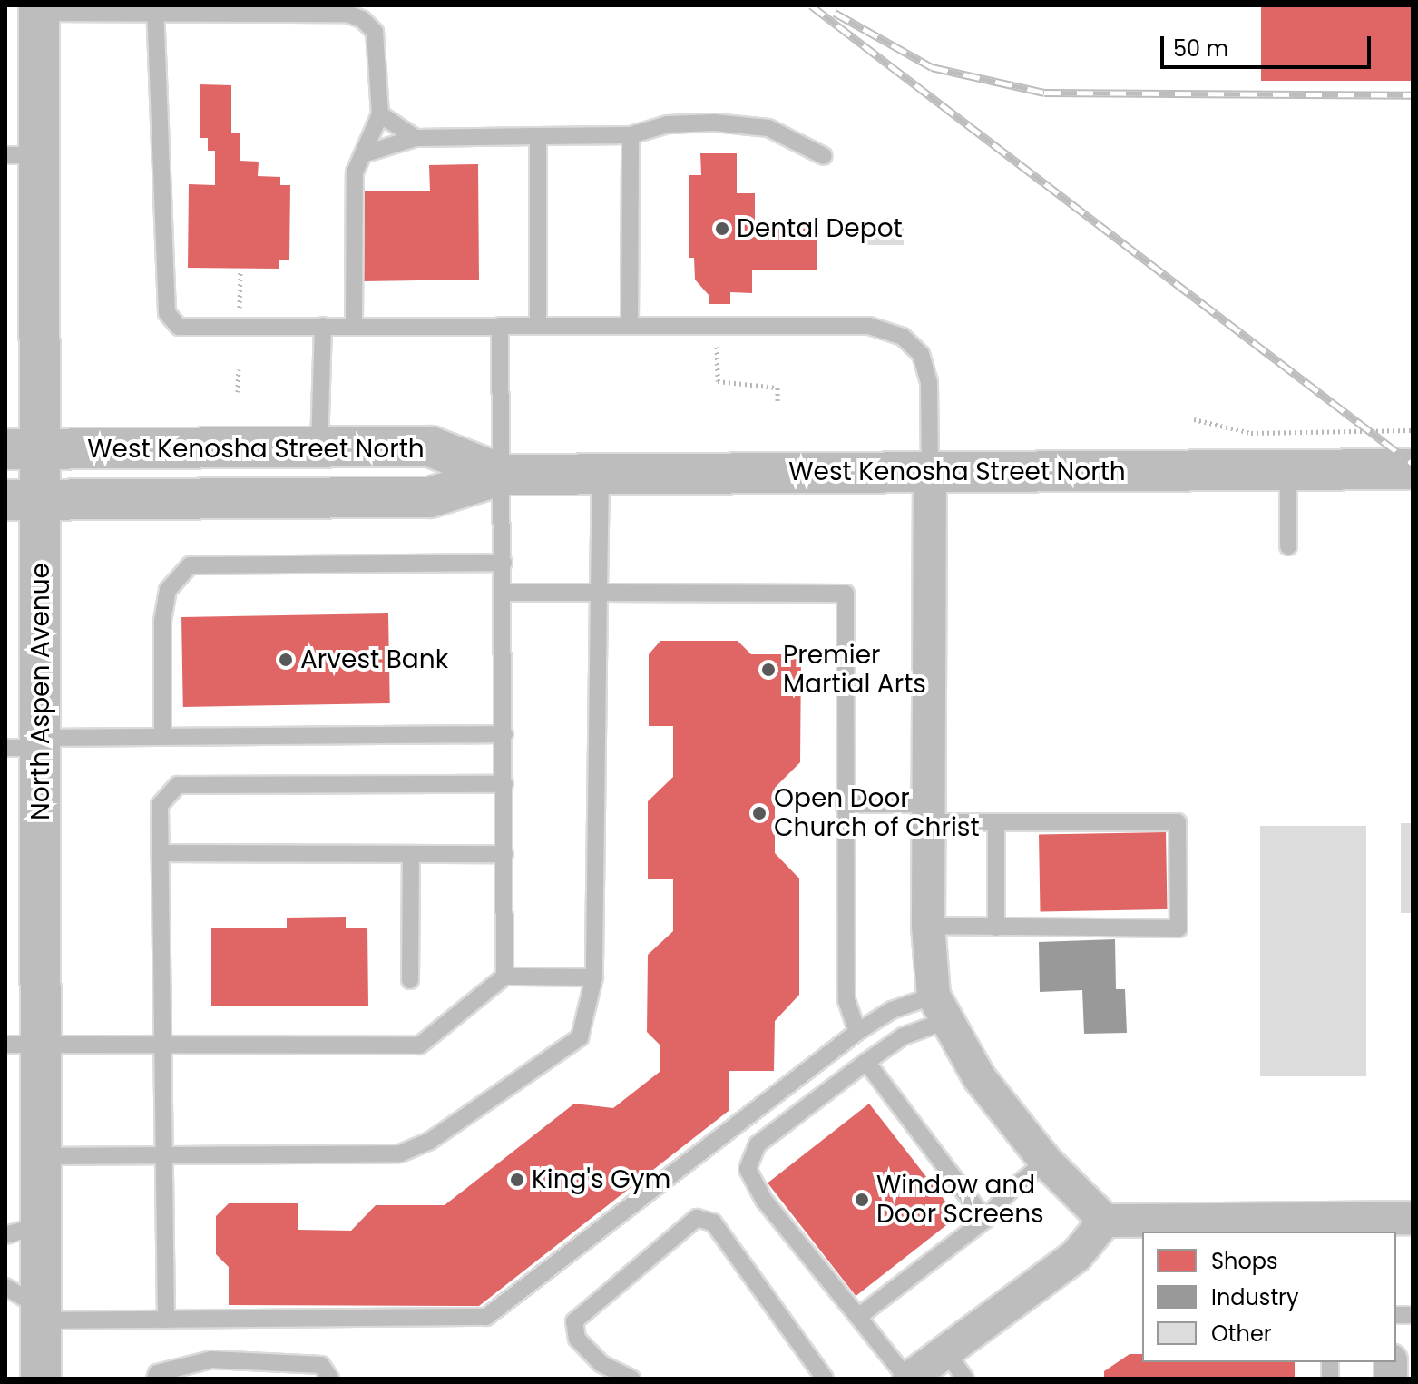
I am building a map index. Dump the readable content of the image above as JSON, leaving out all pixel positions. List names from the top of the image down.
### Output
{
  "streets": {
    "main road": ["West Kenosha Street North", "North Aspen Avenue"]
  },
  "crossings": [
    ["West Kenosha Street North", "North Aspen Avenue"]
  ],
  "places": [
    "Dental Depot",
    "Arvest Bank",
    "Premier Martial Arts",
    "Open Door Church of Christ",
    "King's Gym",
    "Window and Door Screens"
  ],
  "legend": ["Shops", "Industry", "Other"],
  "scale_bar": "50 m"
}
